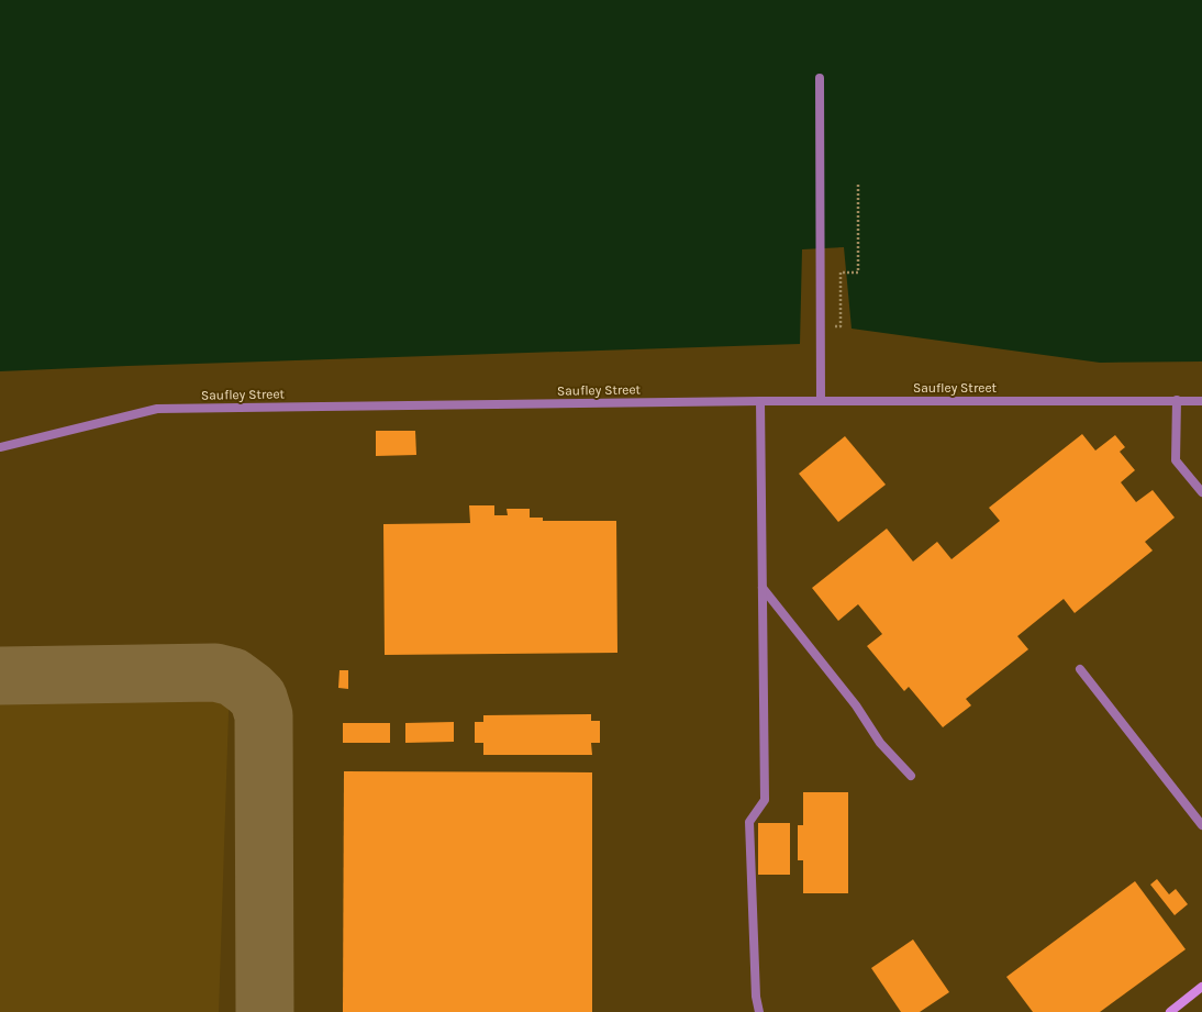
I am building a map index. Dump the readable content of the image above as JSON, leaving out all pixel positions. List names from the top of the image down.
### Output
{
  "streets": {
    "street": ["Saufley Street"]
  }
}
